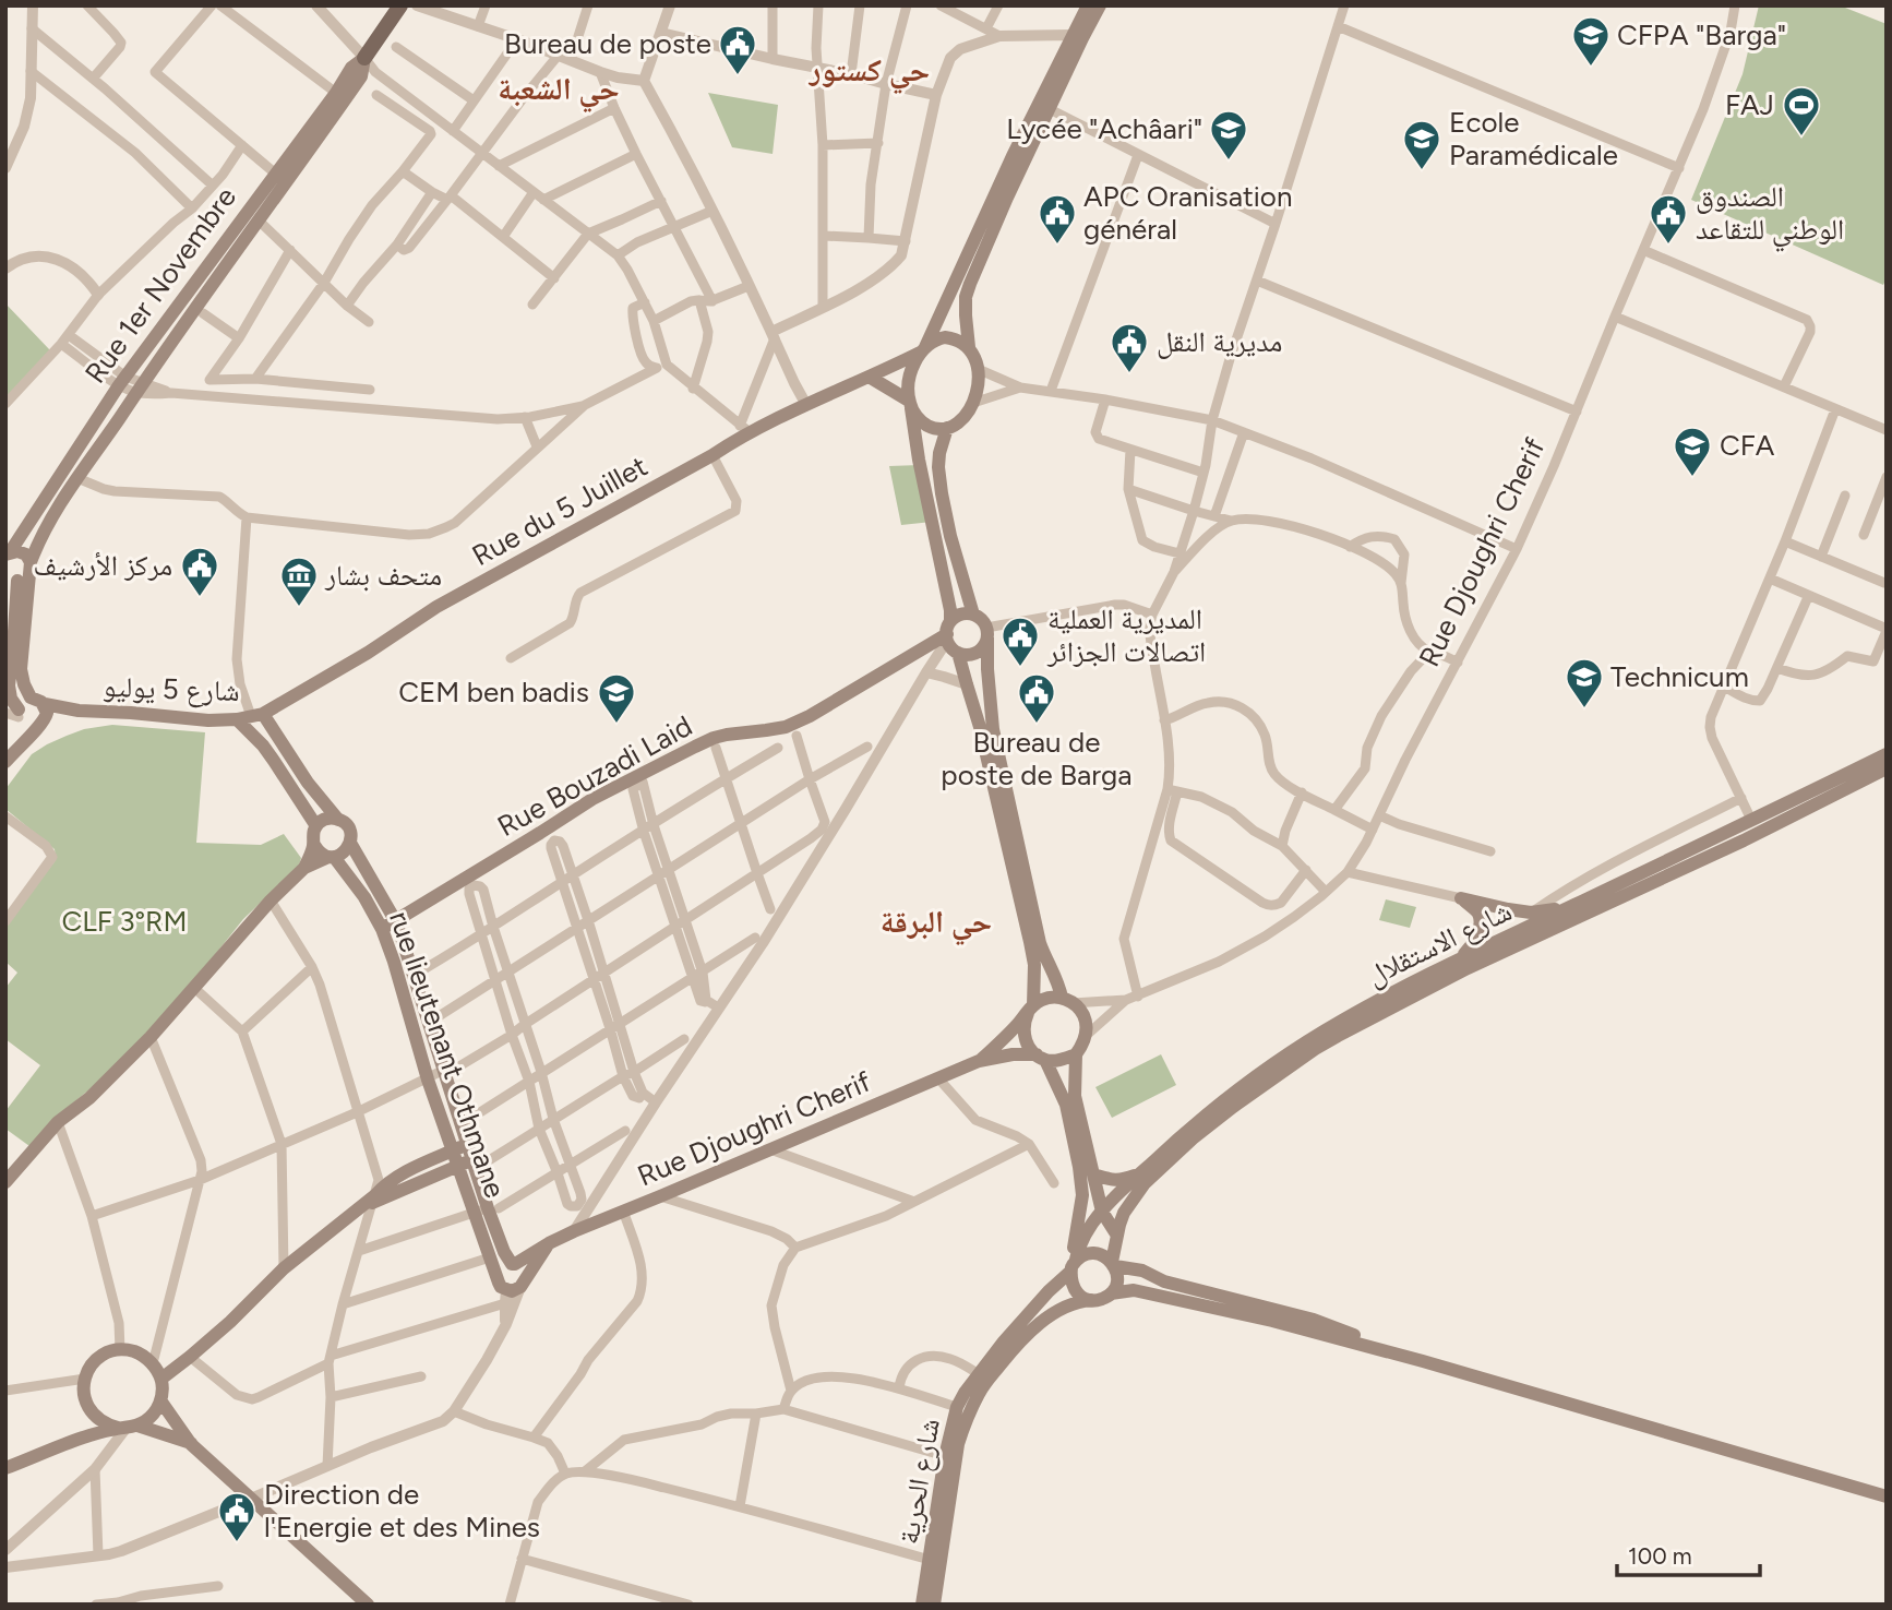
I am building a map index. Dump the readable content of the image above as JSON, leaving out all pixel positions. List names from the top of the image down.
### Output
{
  "streets": {
    "main road": [
      "Rue 1er Novembre",
      "Rue du 5 Juillet",
      "Rue Djoughri Cherif",
      "شارع 5 يوليو",
      "Rue Bouzadi Laid",
      "شارع الاستقلال",
      "rue lieutenant Othmane",
      "شارع الحرية"
    ]
  },
  "crossings": [
    ["Rue du 5 Juillet", "شارع 5 يوليو"],
    ["Rue Djoughri Cherif", "rue lieutenant Othmane"],
    ["Rue Bouzadi Laid", "rue lieutenant Othmane"],
    ["شارع الاستقلال", "شارع الحرية"]
  ],
  "districts": ["حي كستور", "حي الشعبة", "حي البرقة"],
  "parks": ["CLF 3°RM"],
  "places": {
    "school or university": [
      "CFPA \"Barga\"",
      "Lycée \"Achâari\"",
      "Ecole Paramédicale",
      "CFA",
      "Technicum",
      "CEM ben badis"
    ],
    "public building": [
      "Bureau de poste",
      "APC Oranisation général",
      "الصندوق الوطني للتقاعد",
      "مديرية النقل",
      "مركز الأرشيف",
      "المديرية العملية اتصالات الجزائر",
      "Bureau de poste de Barga",
      "Direction de l'Energie et des Mines"
    ],
    "sports": ["FAJ"],
    "museum": ["متحف بشار"]
  },
  "scale_bar": "100 m"
}
